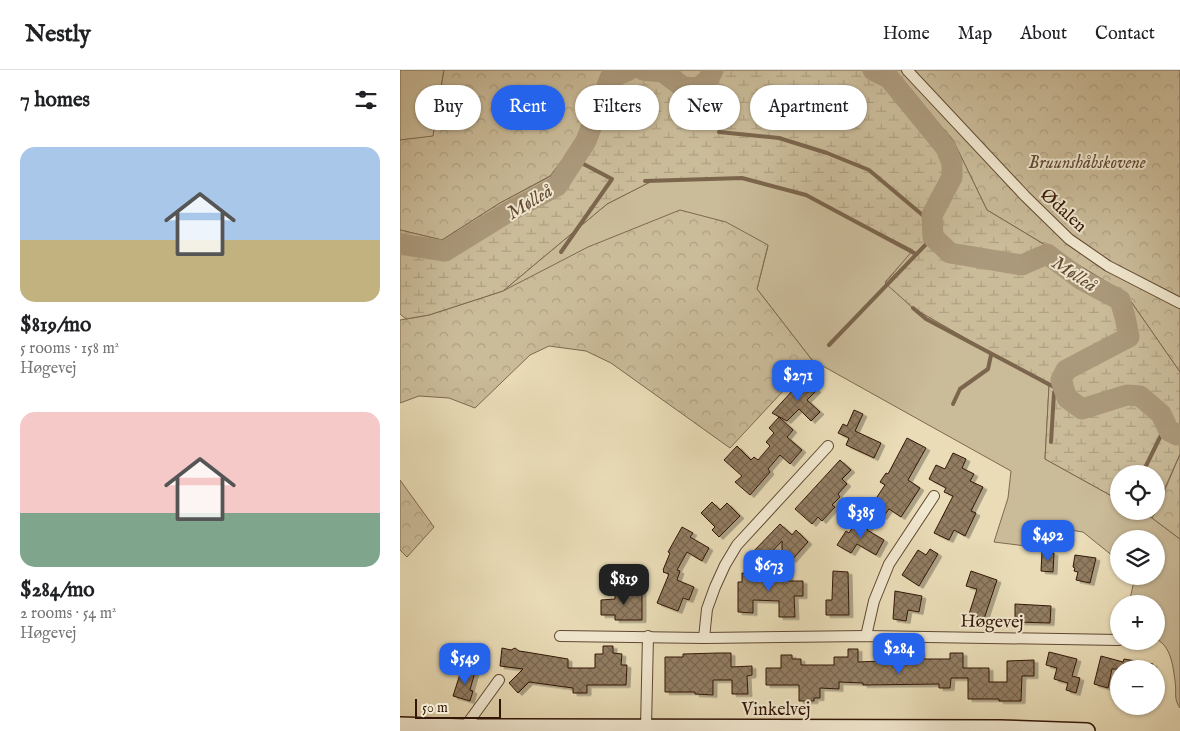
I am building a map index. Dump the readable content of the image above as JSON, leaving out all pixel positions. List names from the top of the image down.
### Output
{
  "streets": {
    "street": ["Ødalen", "Høgevej", "Vinkelvej"]
  },
  "water": ["Mølleå"],
  "parks": ["Bruunshåbskovene"],
  "scale_bar": "50 m",
  "page": {
    "header": "Nestly",
    "nav": [
      "Home",
      "Map",
      "About",
      "Contact"
    ],
    "heading": "7 homes",
    "chip": [
      "Buy",
      "Rent",
      "Filters",
      "New",
      "Apartment"
    ],
    "list": [
      {
        "name": "$819/mo",
        "note": "5 rooms · 158 m² · Høgevej"
      },
      {
        "name": "$284/mo",
        "note": "2 rooms · 54 m² · Høgevej"
      }
    ],
    "price": [
      "$271",
      "$385",
      "$492",
      "$673",
      "$819",
      "$284",
      "$549"
    ],
    "map_buttons": ["+", "−"],
    "scale": "50 m"
  }
}
